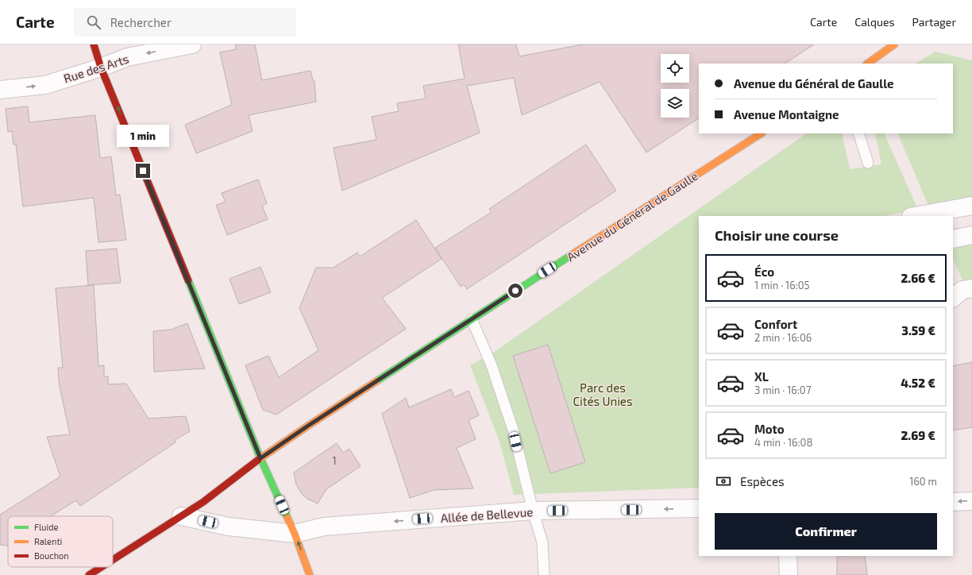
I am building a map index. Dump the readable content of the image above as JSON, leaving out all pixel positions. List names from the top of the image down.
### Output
{
  "streets": {
    "street": ["Rue des Arts", "Avenue du Général de Gaulle", "Allée de Bellevue"]
  },
  "crossings": [
    ["Avenue du Général de Gaulle", "Allée de Bellevue"]
  ],
  "one_way": ["Allée de Bellevue"],
  "parks": ["Parc des Cités Unies"],
  "house_numbers": ["1"],
  "legend": ["Fluide", "Ralenti", "Bouchon"],
  "page": {
    "header": "Carte",
    "search": "Rechercher",
    "nav": ["Carte", "Calques", "Partager"],
    "banner": ["Avenue du Général de Gaulle", "Avenue Montaigne"],
    "bubble": "1 min",
    "heading": "Choisir une course",
    "list": [
      {
        "name": "Éco",
        "note": "1 min · 16:05",
        "value": "2.66 €"
      },
      {
        "name": "Confort",
        "note": "2 min · 16:06",
        "value": "3.59 €"
      },
      {
        "name": "XL",
        "note": "3 min · 16:07",
        "value": "4.52 €"
      },
      {
        "name": "Moto",
        "note": "4 min · 16:08",
        "value": "2.69 €"
      }
    ],
    "pay": ["Espèces", "160 m"],
    "buttons": "Confirmer"
  }
}
